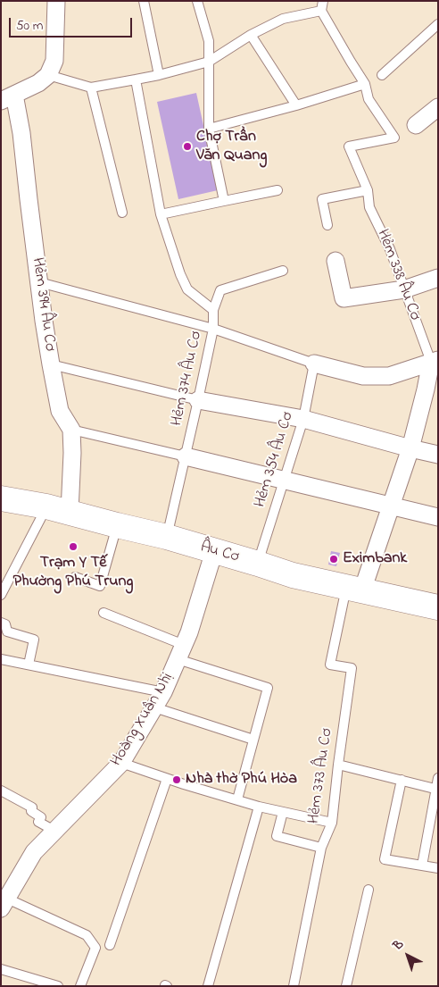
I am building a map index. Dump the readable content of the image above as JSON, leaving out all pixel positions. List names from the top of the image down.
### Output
{
  "streets": {
    "main road": ["Âu Cơ"],
    "street": ["Hẻm 394 Âu Cơ", "Hoàng Xuân Nhị"],
    "lane": [
      "Hẻm 338 Âu Cơ",
      "Hẻm 374 Âu Cơ",
      "Hẻm 354 Âu Cơ",
      "Hẻm 373 Âu Cơ"
    ]
  },
  "crossings": [
    ["Hẻm 394 Âu Cơ", "Âu Cơ"],
    ["Hẻm 374 Âu Cơ", "Âu Cơ"],
    ["Hẻm 354 Âu Cơ", "Âu Cơ"],
    ["Âu Cơ", "Hoàng Xuân Nhị"],
    ["Âu Cơ", "Hẻm 373 Âu Cơ"]
  ],
  "places": [
    "Chợ Trần Văn Quang",
    "Trạm Y Tế Phường Phú Trung",
    "Eximbank",
    "Nhà thờ Phú Hòa"
  ],
  "scale_bar": "50 m",
  "north": "top left"
}
